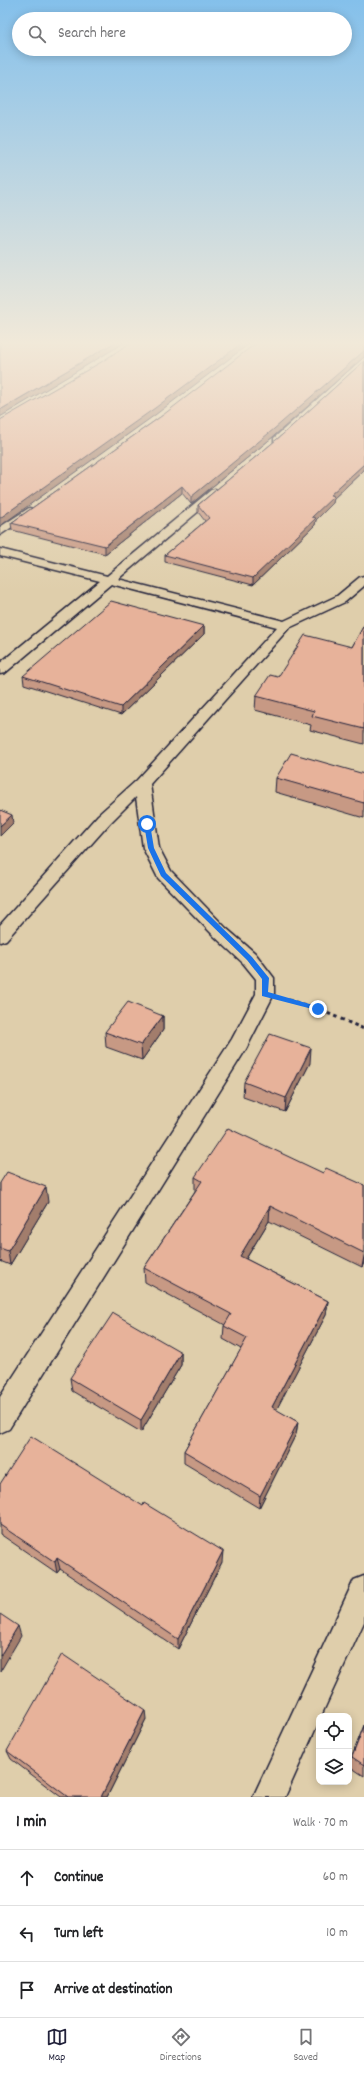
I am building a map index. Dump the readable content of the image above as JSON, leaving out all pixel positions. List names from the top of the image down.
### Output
{
  "page": {
    "search": "Search here",
    "heading": ["1 min", "Walk · 70 m"],
    "list": [
      ["Continue", "60 m"],
      ["Turn left", "10 m"],
      "Arrive at destination"
    ],
    "nav": ["Map", "Directions", "Saved"]
  }
}
